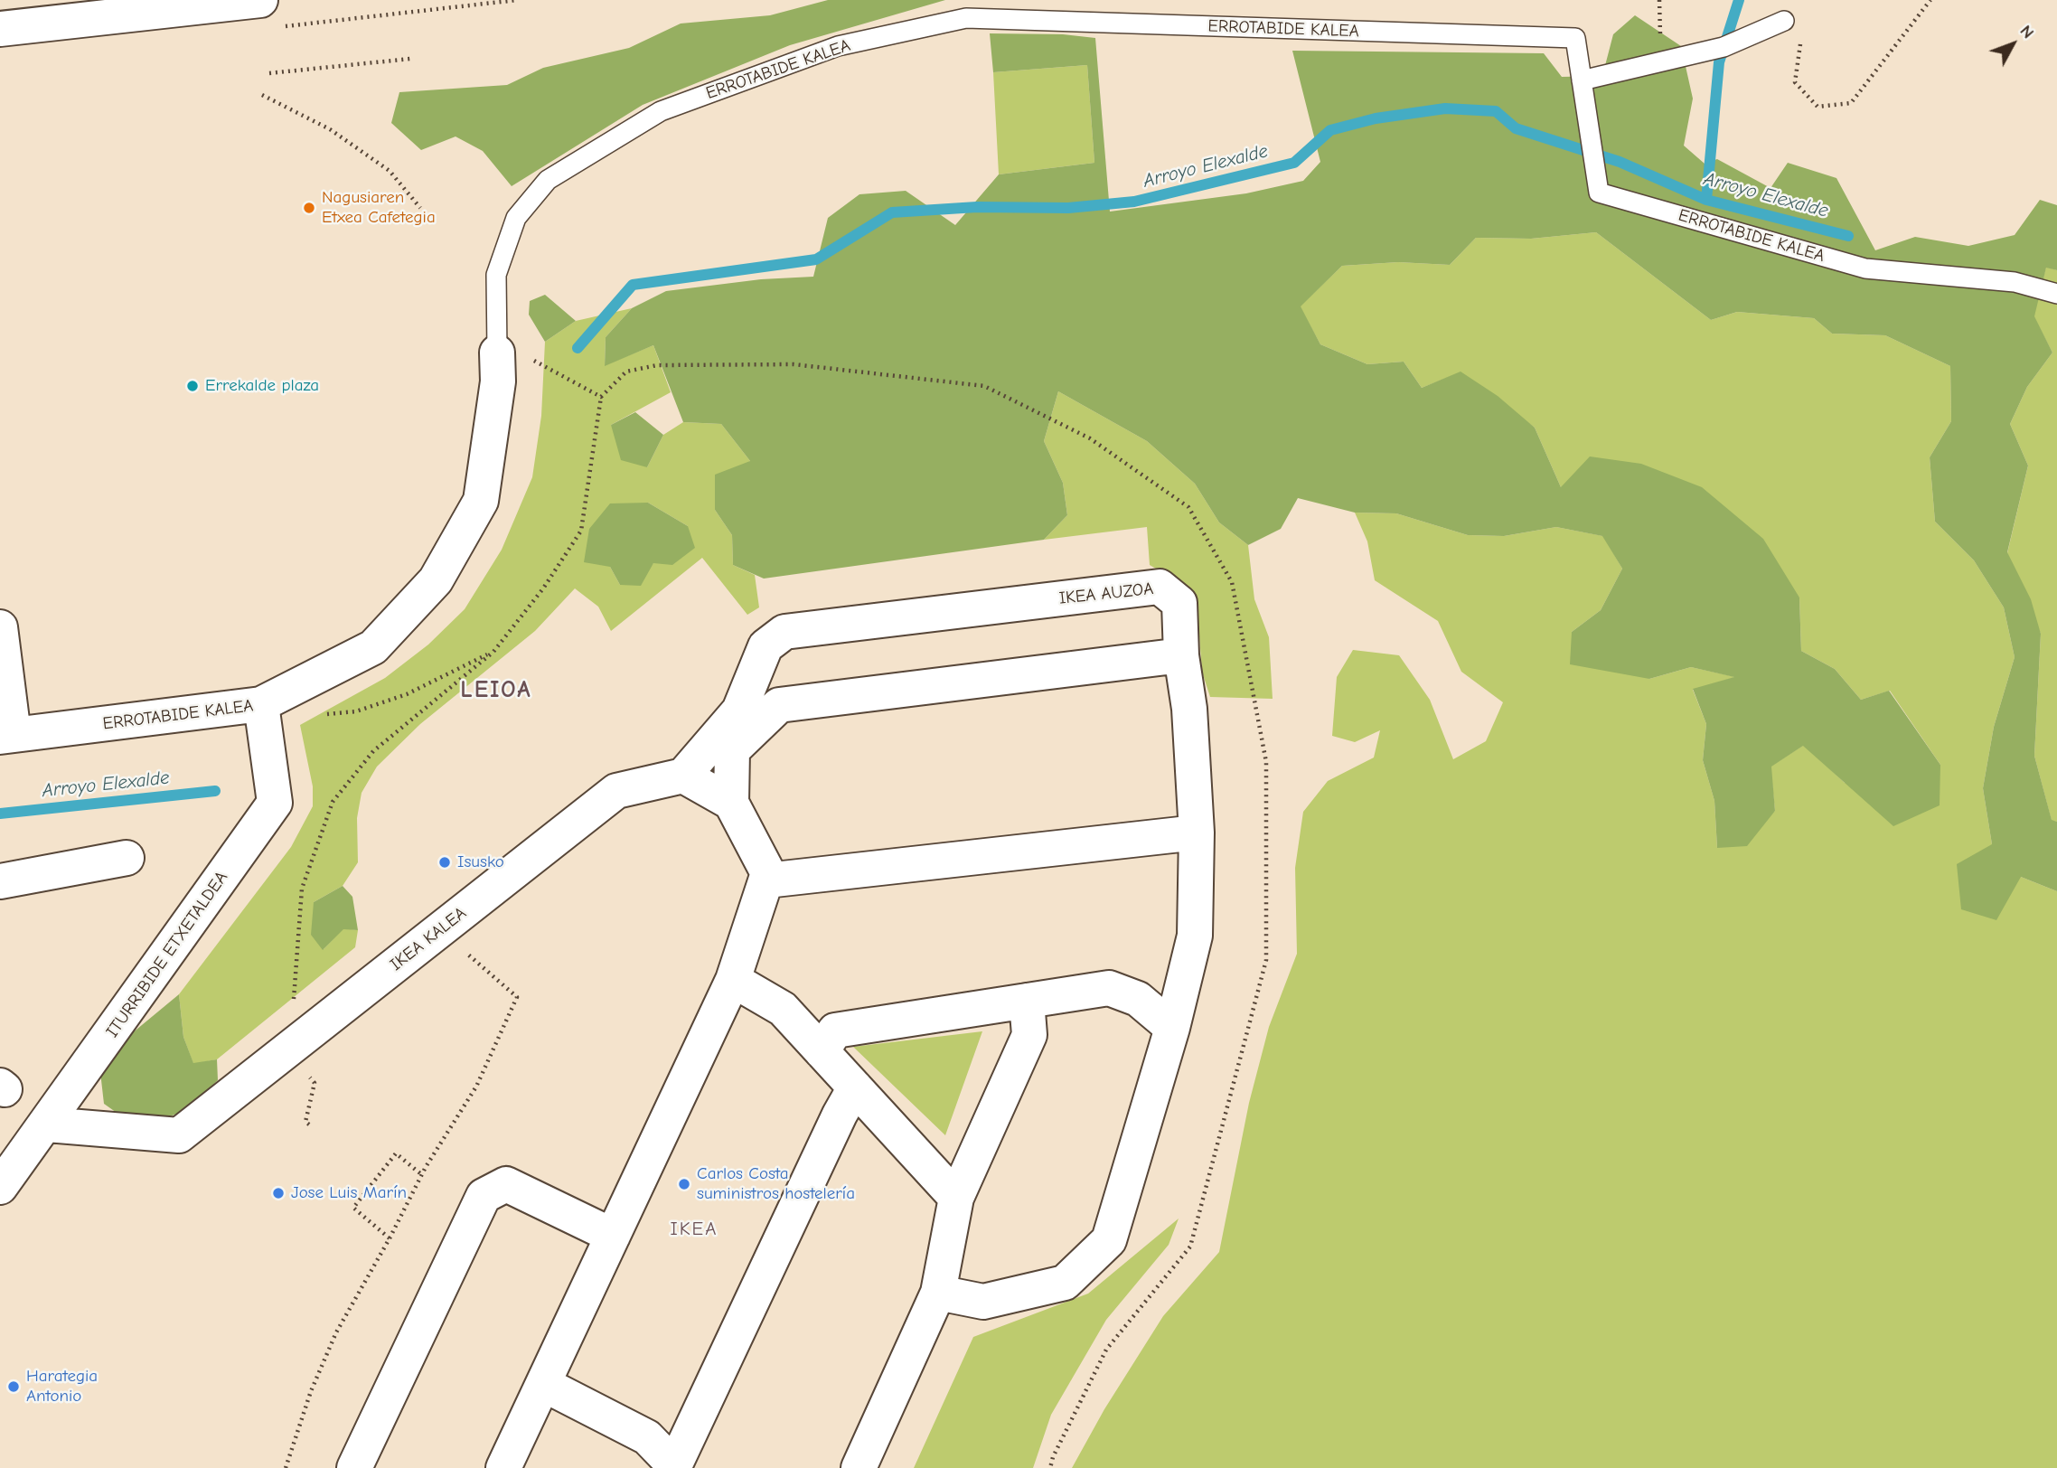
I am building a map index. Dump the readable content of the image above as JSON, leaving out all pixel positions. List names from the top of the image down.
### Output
{
  "streets": {
    "street": [
      "ERROTABIDE KALEA",
      "IKEA AUZOA",
      "IKEA KALEA",
      "ITURRIBIDE ETXETALDEA"
    ]
  },
  "crossings": [
    ["ERROTABIDE KALEA", "ITURRIBIDE ETXETALDEA"],
    ["IKEA AUZOA", "IKEA KALEA"],
    ["IKEA KALEA", "ITURRIBIDE ETXETALDEA"]
  ],
  "districts": ["LEIOA", "IKEA"],
  "water": ["Arroyo Elexalde"],
  "places": [
    "Nagusiaren Etxea Cafetegia",
    "Errekalde plaza",
    "Isusko",
    "Carlos Costa suministros hostelería",
    "Jose Luis Marín",
    "Harategia Antonio"
  ],
  "north": "top right"
}
